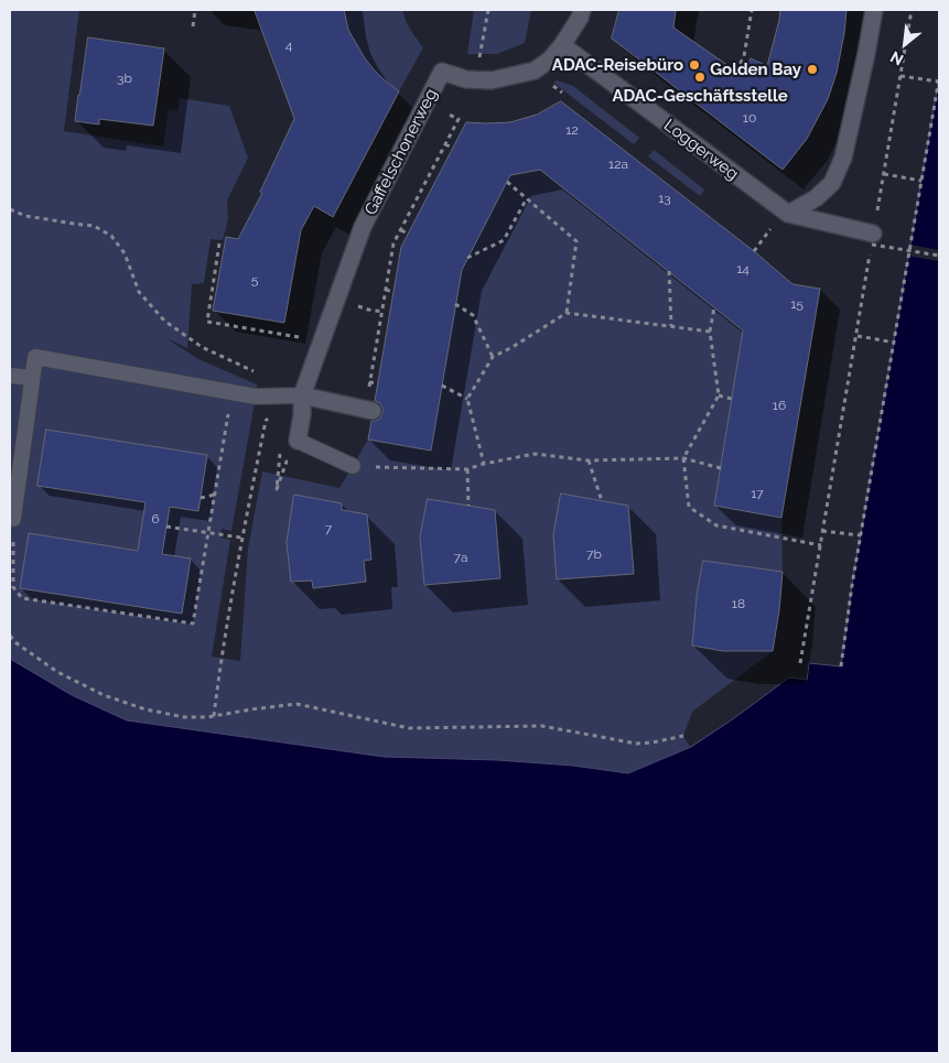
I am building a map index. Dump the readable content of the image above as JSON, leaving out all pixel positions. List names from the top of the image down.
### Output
{
  "streets": {
    "street": ["Loggerweg", "Gaffelschonerweg"]
  },
  "crossings": [
    ["Loggerweg", "Gaffelschonerweg"]
  ],
  "places": ["ADAC-Reisebüro", "Golden Bay", "ADAC-Geschäftsstelle"],
  "house_numbers": [
    "4",
    "3b",
    "10",
    "12",
    "12a",
    "13",
    "14",
    "5",
    "15",
    "16",
    "17",
    "6",
    "7",
    "7b",
    "7a",
    "18"
  ],
  "north": "bottom left"
}
